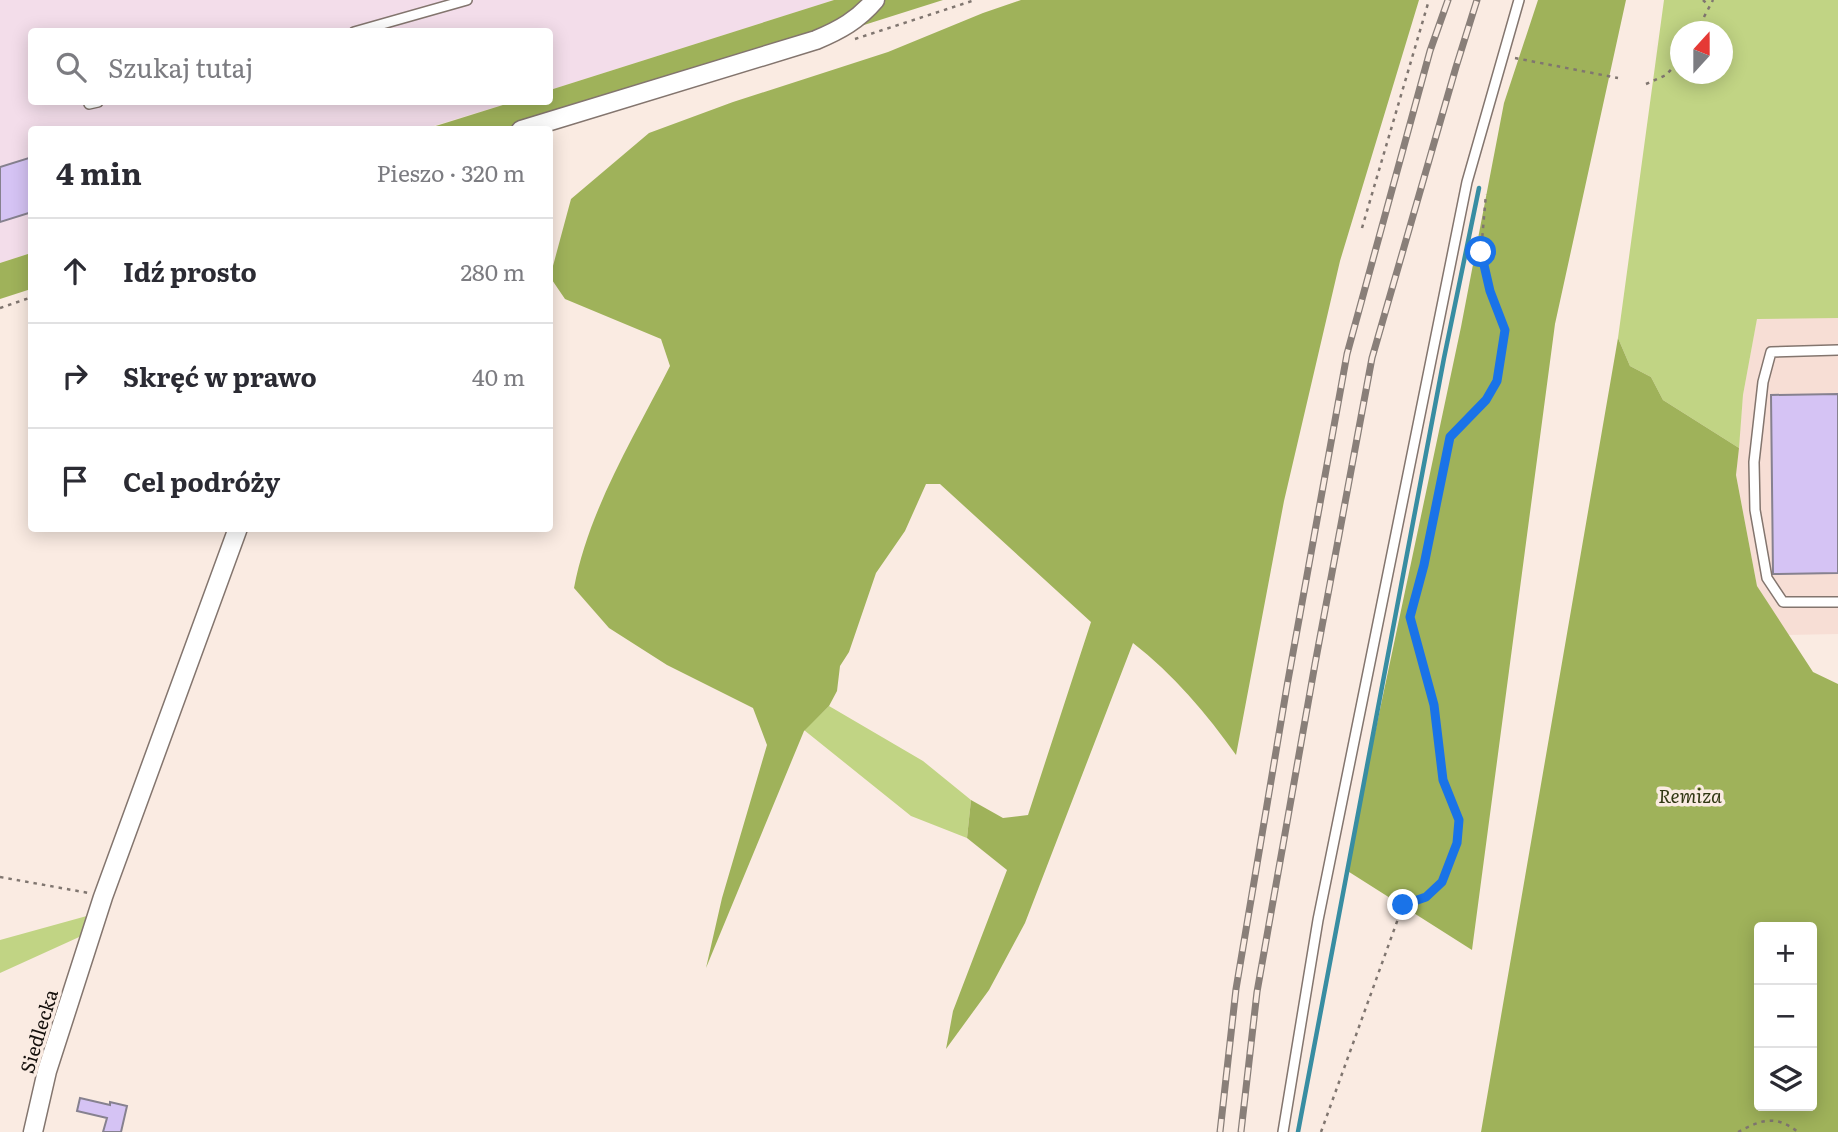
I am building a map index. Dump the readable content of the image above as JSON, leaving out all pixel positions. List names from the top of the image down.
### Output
{
  "streets": {
    "street": ["Siedlecka"]
  },
  "parks": ["Remiza"],
  "north": "top",
  "page": {
    "search": "Szukaj tutaj",
    "heading": ["4 min", "Pieszo · 320 m"],
    "list": [
      ["Idź prosto", "280 m"],
      ["Skręć w prawo", "40 m"],
      "Cel podróży"
    ],
    "map_buttons": ["+", "−"]
  }
}
